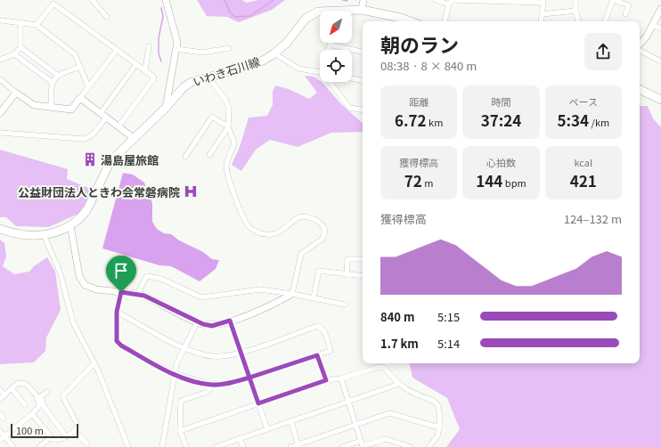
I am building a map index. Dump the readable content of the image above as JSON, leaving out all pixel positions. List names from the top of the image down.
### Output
{
  "streets": {
    "main road": ["いわき石川線"]
  },
  "places": {
    "building": ["湯島屋旅館"],
    "hospital": ["公益財団法人ときわ会常磐病院"]
  },
  "scale_bar": "100 m",
  "north": "bottom left",
  "page": {
    "heading": ["朝のラン", "08:38 · 8 × 840 m"],
    "stats": [
      ["距離", "6.72 km"],
      ["時間", "37:24"],
      ["ペース", "5:34 /km"],
      ["獲得標高", "72 m"],
      ["心拍数", "144 bpm"],
      ["kcal", "421"]
    ],
    "chart": ["獲得標高", "124–132 m"],
    "list": [
      {
        "name": "840 m",
        "note": "5:15"
      },
      {
        "name": "1.7 km",
        "note": "5:14"
      }
    ],
    "scale": "100 m"
  }
}
